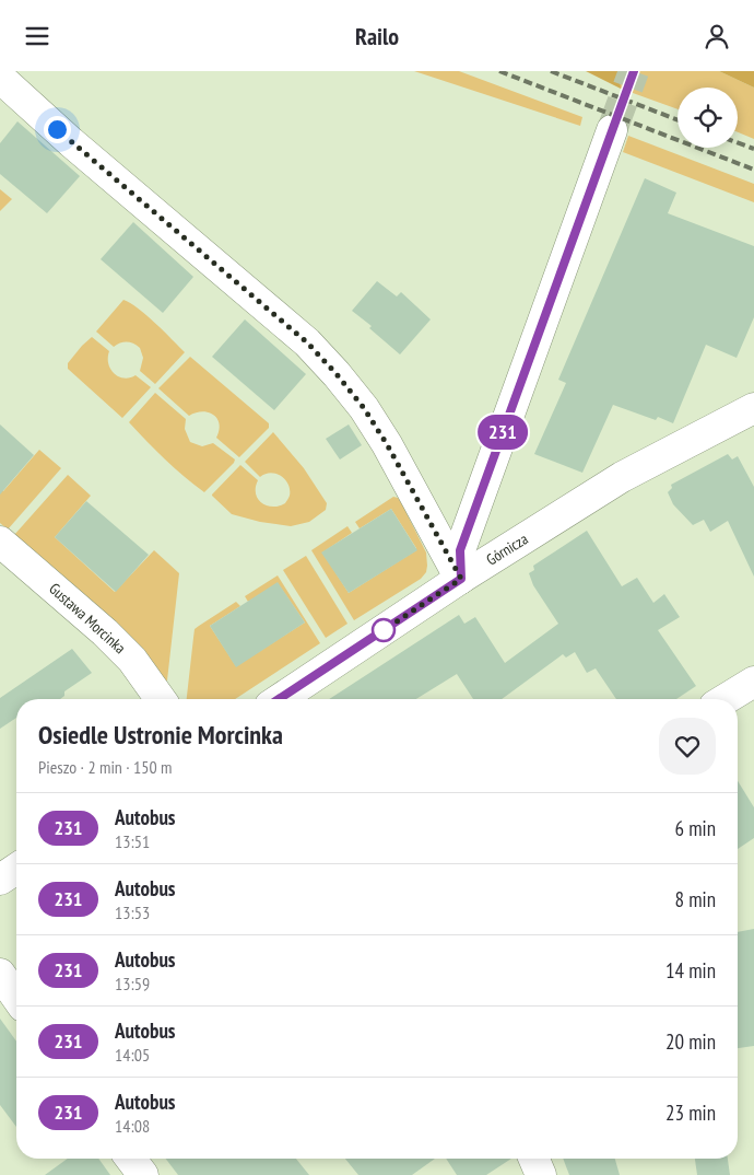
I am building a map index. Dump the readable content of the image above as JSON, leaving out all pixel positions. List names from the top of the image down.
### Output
{
  "streets": {
    "street": ["Górnicza", "Gustawa Morcinka"]
  },
  "lines": ["bus line 231"],
  "page": {
    "header": "Railo",
    "on_map": "231",
    "heading": ["Osiedle Ustronie Morcinka", "Pieszo · 2 min · 150 m"],
    "list": [
      {
        "mark": "231",
        "name": "Autobus",
        "note": "13:51",
        "value": "6 min"
      },
      {
        "mark": "231",
        "name": "Autobus",
        "note": "13:53",
        "value": "8 min"
      },
      {
        "mark": "231",
        "name": "Autobus",
        "note": "13:59",
        "value": "14 min"
      },
      {
        "mark": "231",
        "name": "Autobus",
        "note": "14:05",
        "value": "20 min"
      },
      {
        "mark": "231",
        "name": "Autobus",
        "note": "14:08",
        "value": "23 min"
      }
    ]
  }
}
